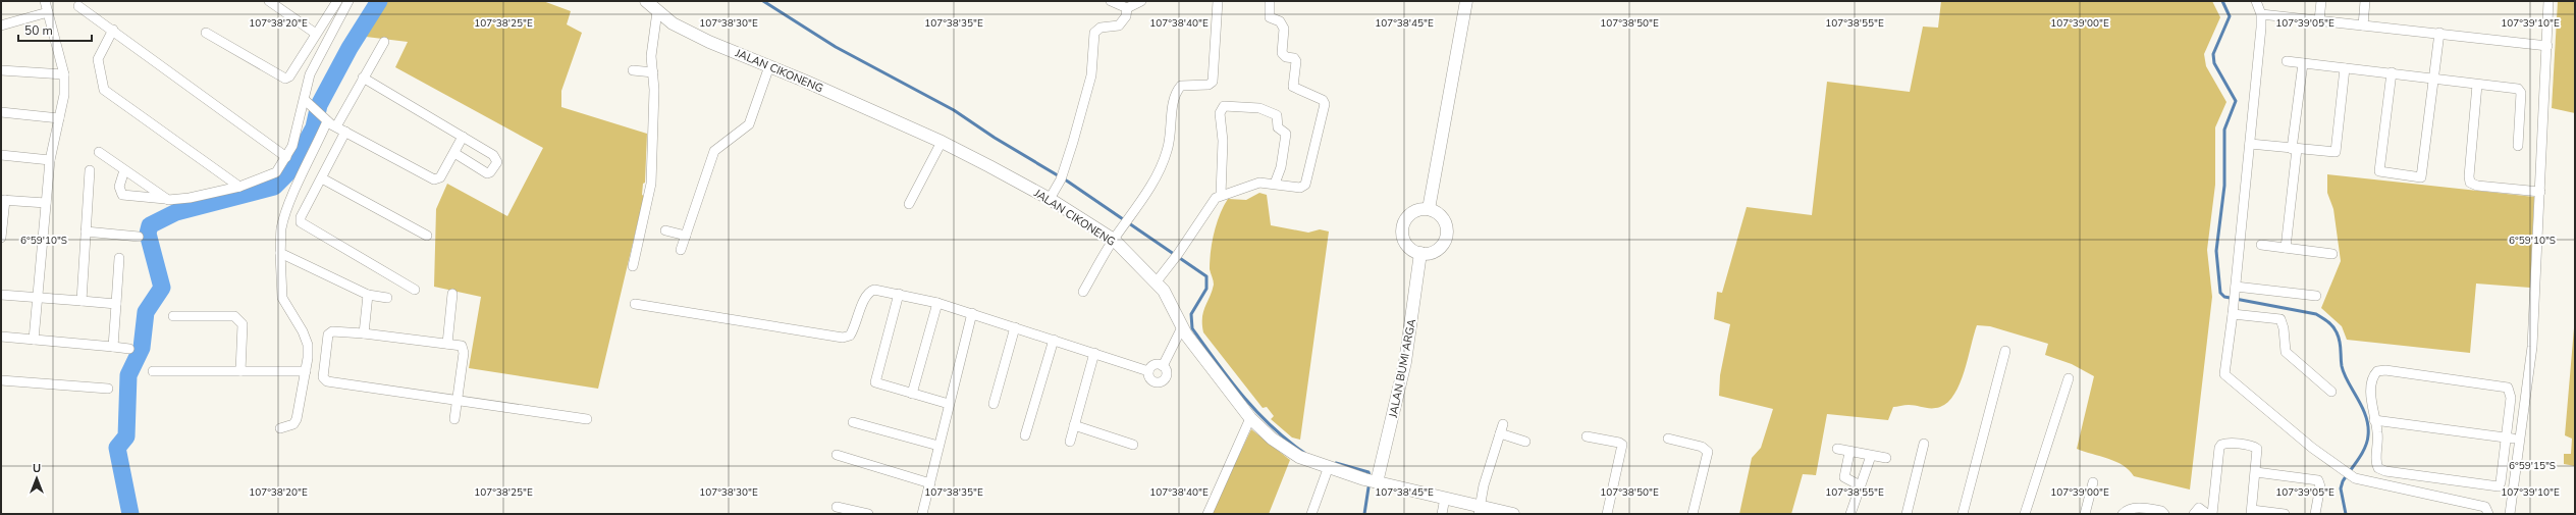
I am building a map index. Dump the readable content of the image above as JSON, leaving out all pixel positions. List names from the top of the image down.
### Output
{
  "streets": {
    "street": ["JALAN CIKONENG", "JALAN BUMI ARGA"]
  },
  "crossings": [
    ["JALAN CIKONENG", "JALAN BUMI ARGA"]
  ],
  "scale_bar": "50 m",
  "north": "top",
  "coordinates": [
    "107°38'20\"E",
    "107°38'25\"E",
    "107°38'30\"E",
    "107°38'35\"E",
    "107°38'40\"E",
    "107°38'45\"E",
    "107°38'50\"E",
    "107°38'55\"E",
    "107°39'00\"E",
    "107°39'05\"E",
    "107°39'10\"E",
    "6°59'10\"S",
    "6°59'15\"S"
  ]
}
